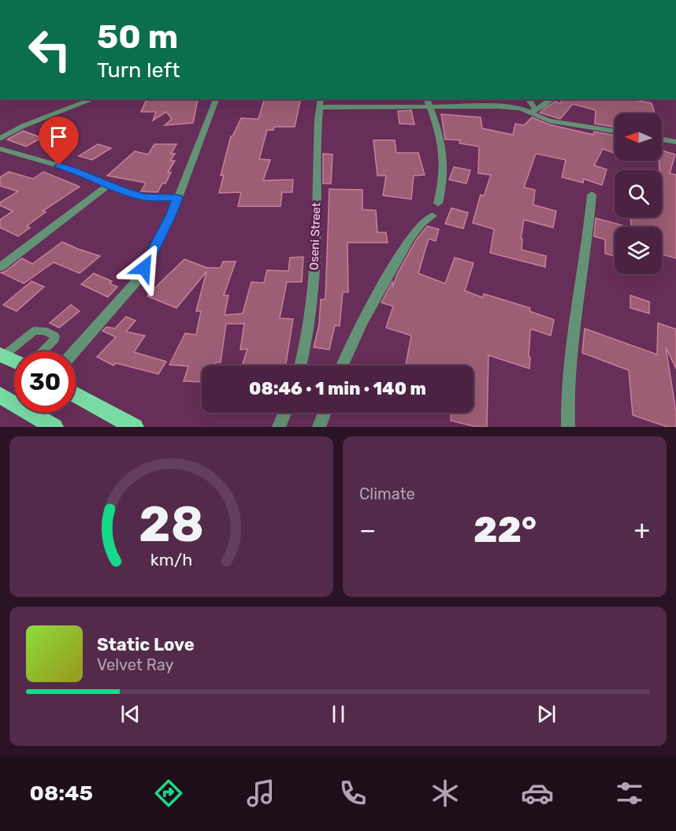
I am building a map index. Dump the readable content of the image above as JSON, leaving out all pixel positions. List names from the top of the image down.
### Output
{
  "streets": {
    "street": ["Oseni Street"]
  },
  "north": "left",
  "page": {
    "turn": ["50 m", "Turn left"],
    "limit": "30",
    "trip": "08:46 · 1 min · 140 m",
    "tile": "Climate",
    "heat": ["−", "22°", "+"],
    "song": ["Static Love", "Velvet Ray"],
    "tabs": "08:45",
    "gauge": ["28", "km/h"]
  }
}
